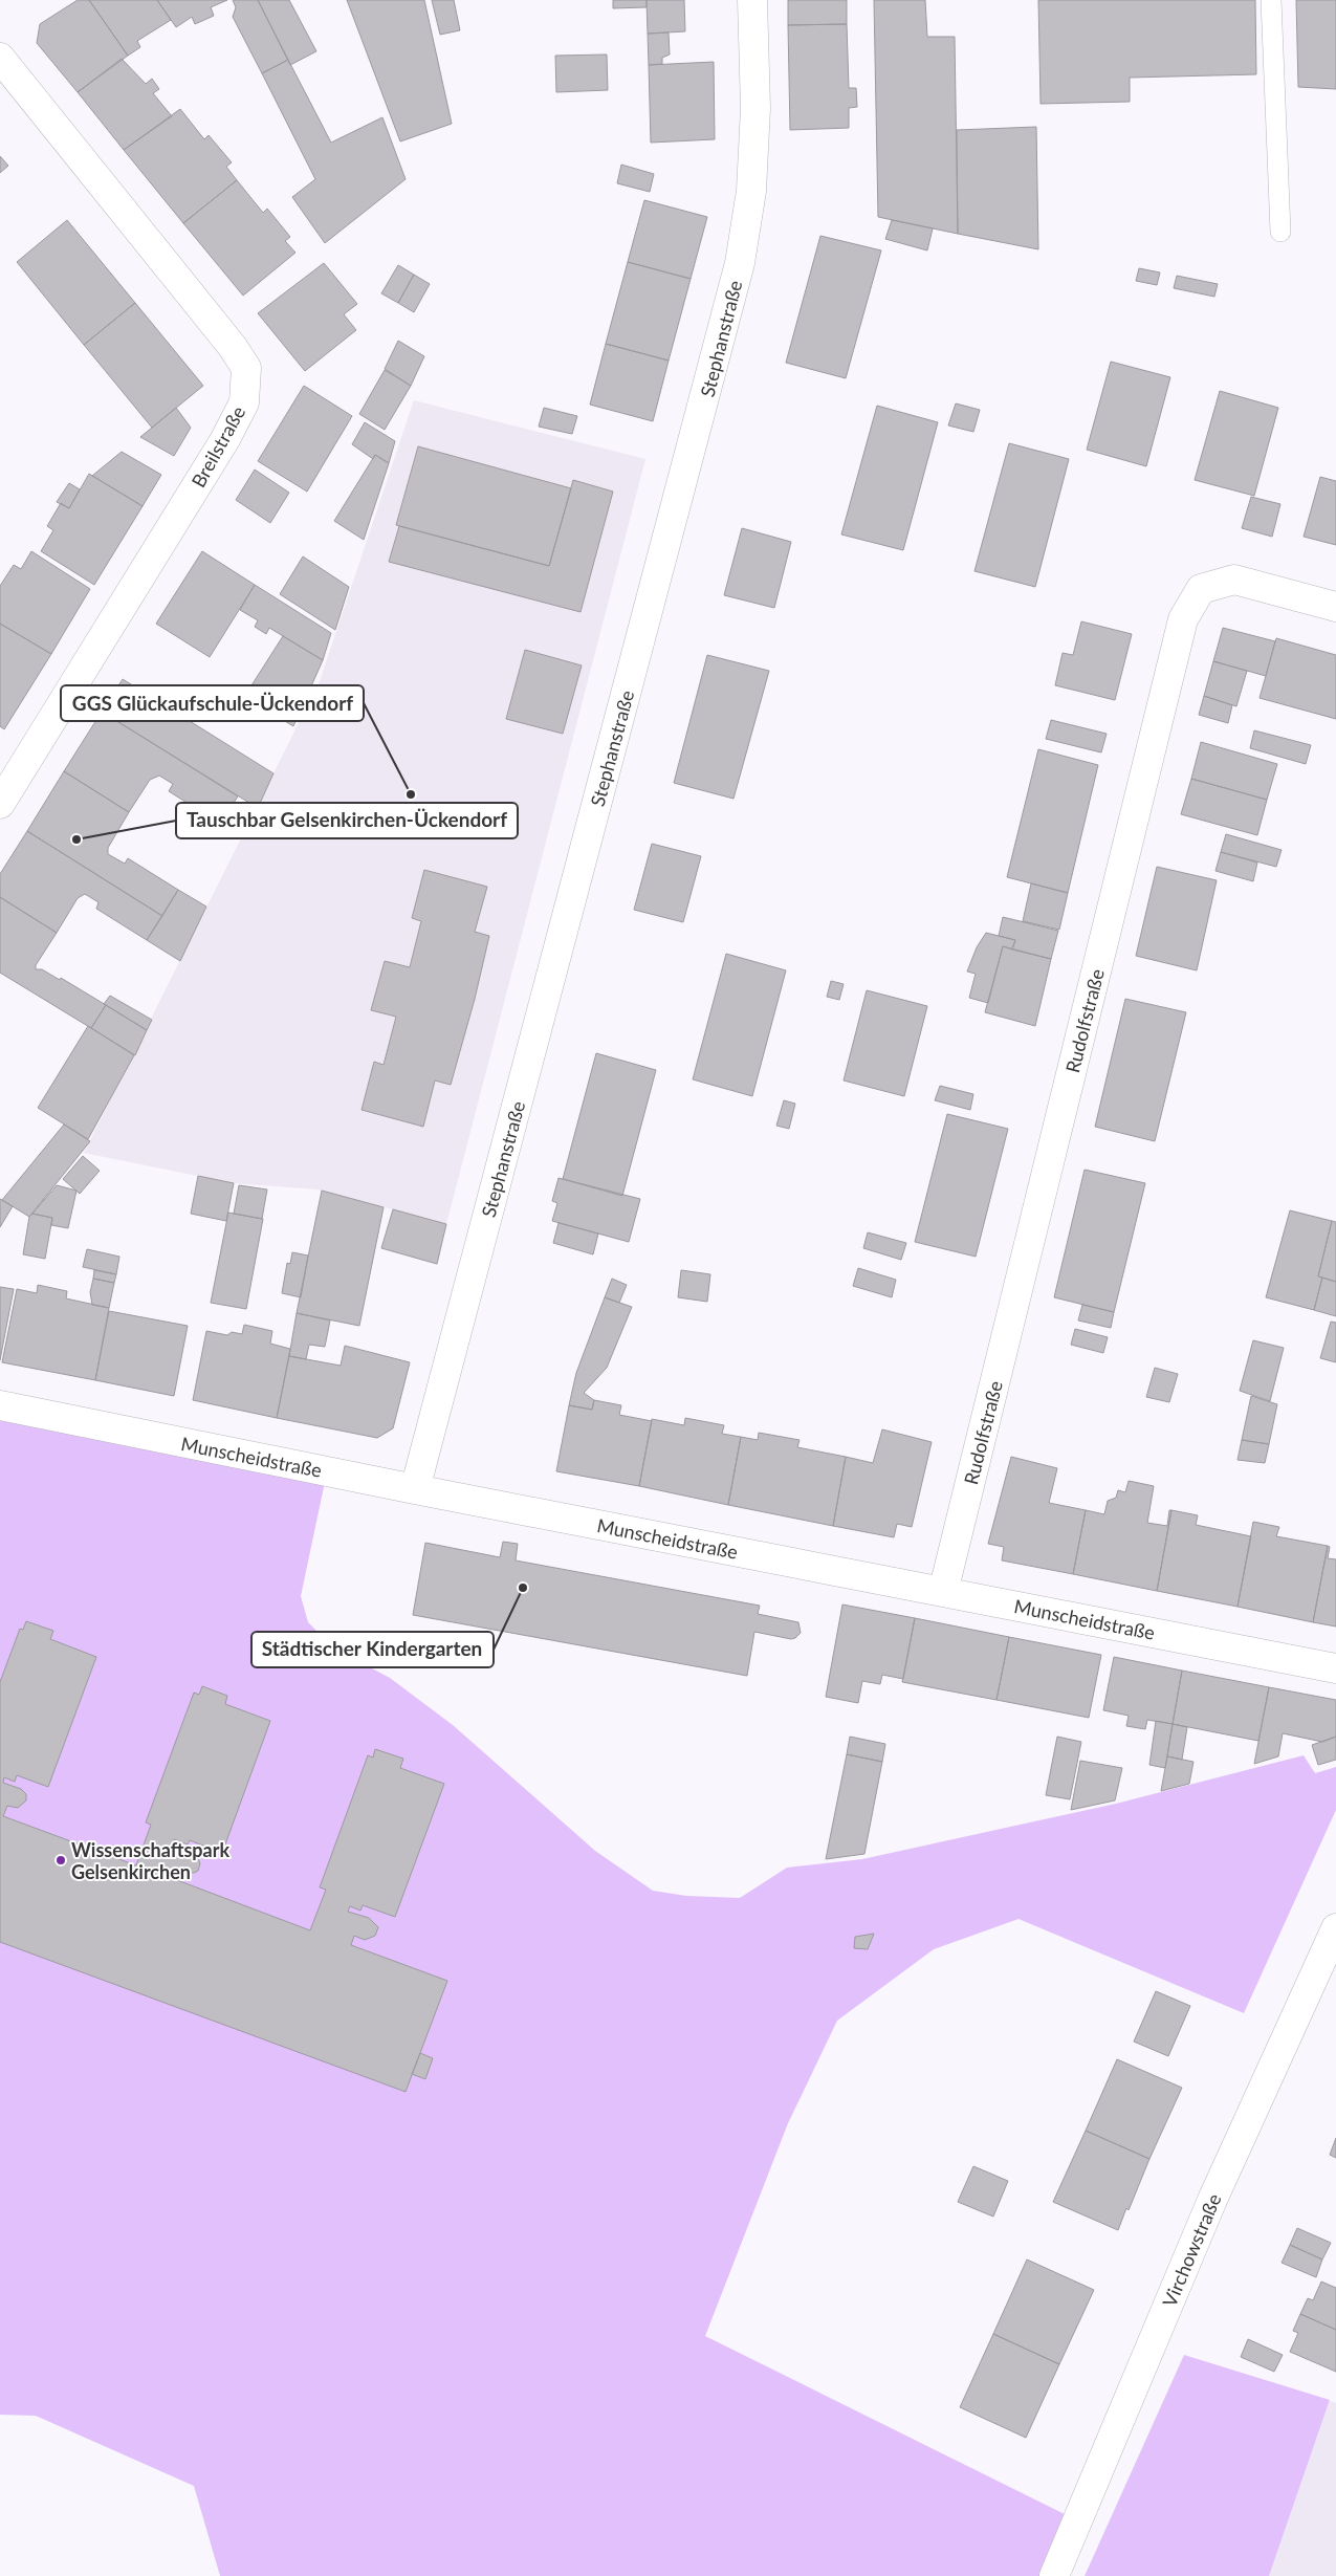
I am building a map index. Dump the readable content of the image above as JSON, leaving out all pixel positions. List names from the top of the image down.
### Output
{
  "streets": {
    "street": [
      "Stephanstraße",
      "Breilstraße",
      "Rudolfstraße",
      "Munscheidstraße",
      "Virchowstraße"
    ]
  },
  "crossings": [
    ["Stephanstraße", "Munscheidstraße"],
    ["Rudolfstraße", "Munscheidstraße"]
  ],
  "places": [
    "GGS Glückaufschule-Ückendorf",
    "Tauschbar Gelsenkirchen-Ückendorf",
    "Städtischer Kindergarten",
    "Wissenschaftspark Gelsenkirchen"
  ]
}
